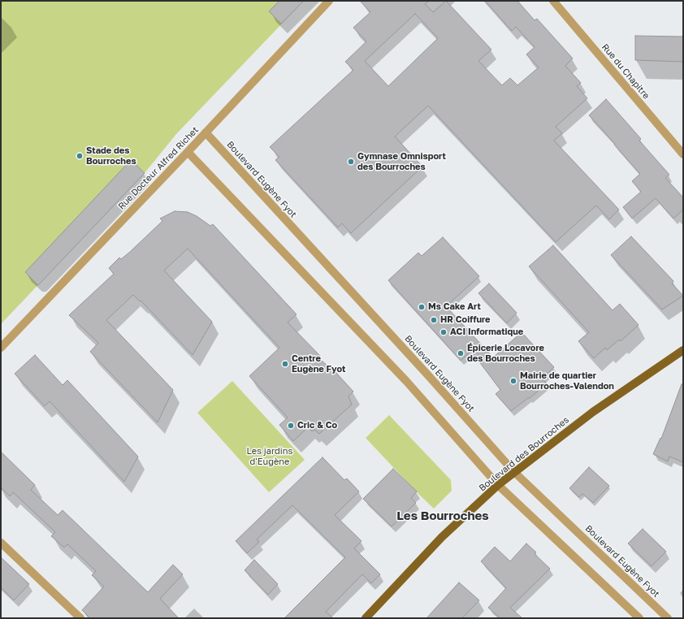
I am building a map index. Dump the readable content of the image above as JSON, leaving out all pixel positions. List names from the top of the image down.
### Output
{
  "streets": {
    "main road": ["Boulevard des Bourroches"],
    "street": ["Rue du Chapitre", "Rue Docteur Alfred Richet", "Boulevard Eugène Fyot"]
  },
  "crossings": [
    ["Rue Docteur Alfred Richet", "Boulevard Eugène Fyot"],
    ["Boulevard Eugène Fyot", "Boulevard des Bourroches"]
  ],
  "districts": ["Les Bourroches"],
  "parks": ["Les jardins d'Eugène"],
  "places": [
    "Stade des Bourroches",
    "Gymnase Omnisport des Bourroches",
    "Ms Cake Art",
    "HR Coiffure",
    "ACI Informatique",
    "Épicerie Locavore des Bourroches",
    "Centre Eugène Fyot",
    "Mairie de quartier Bourroches-Valendon",
    "Cric & Co"
  ]
}
